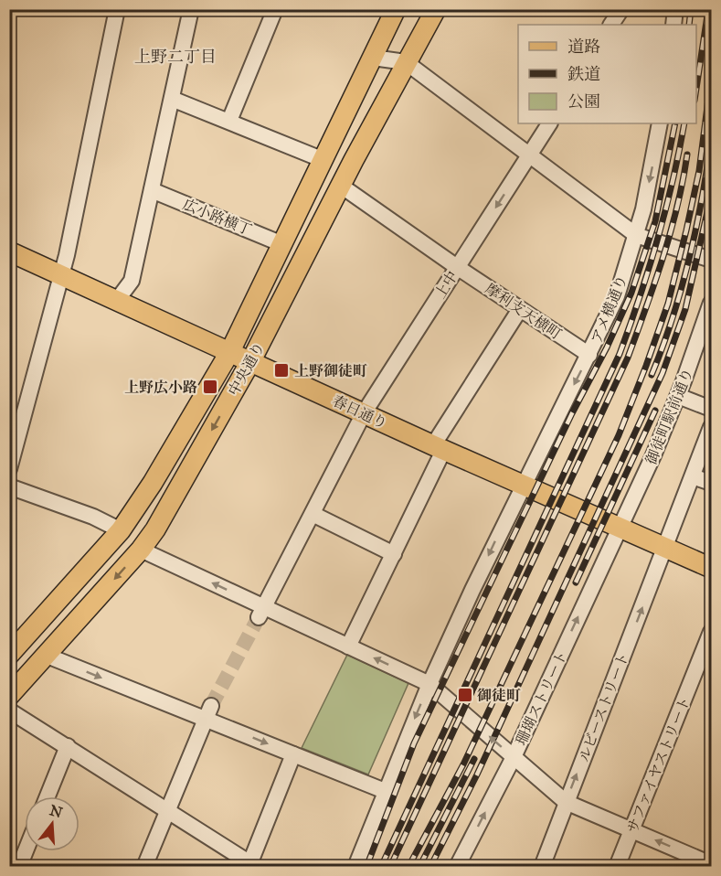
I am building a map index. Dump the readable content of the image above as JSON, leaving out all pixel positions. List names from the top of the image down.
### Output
{
  "streets": {
    "main road": ["中央通り", "春日通り"],
    "street": [
      "広小路横丁",
      "上中",
      "アメ横通り",
      "摩利支天横町",
      "御徒町駅前通り",
      "珊瑚ストリート",
      "ルビーストリート",
      "サファイヤストリート"
    ]
  },
  "crossings": [
    ["広小路横丁", "中央通り"],
    ["上中", "摩利支天横町"],
    ["上中", "春日通り"],
    ["アメ横通り", "摩利支天横町"],
    ["アメ横通り", "春日通り"],
    ["摩利支天横町", "中央通り"],
    ["中央通り", "春日通り"],
    ["春日通り", "御徒町駅前通り"],
    ["春日通り", "珊瑚ストリート"],
    ["春日通り", "ルビーストリート"],
    ["御徒町駅前通り", "珊瑚ストリート"]
  ],
  "one_way": ["珊瑚ストリート", "ルビーストリート"],
  "districts": ["上野二丁目"],
  "places": {
    "transit": ["上野御徒町", "上野広小路", "御徒町"]
  },
  "legend": ["道路", "鉄道", "公園"],
  "north": "top"
}
